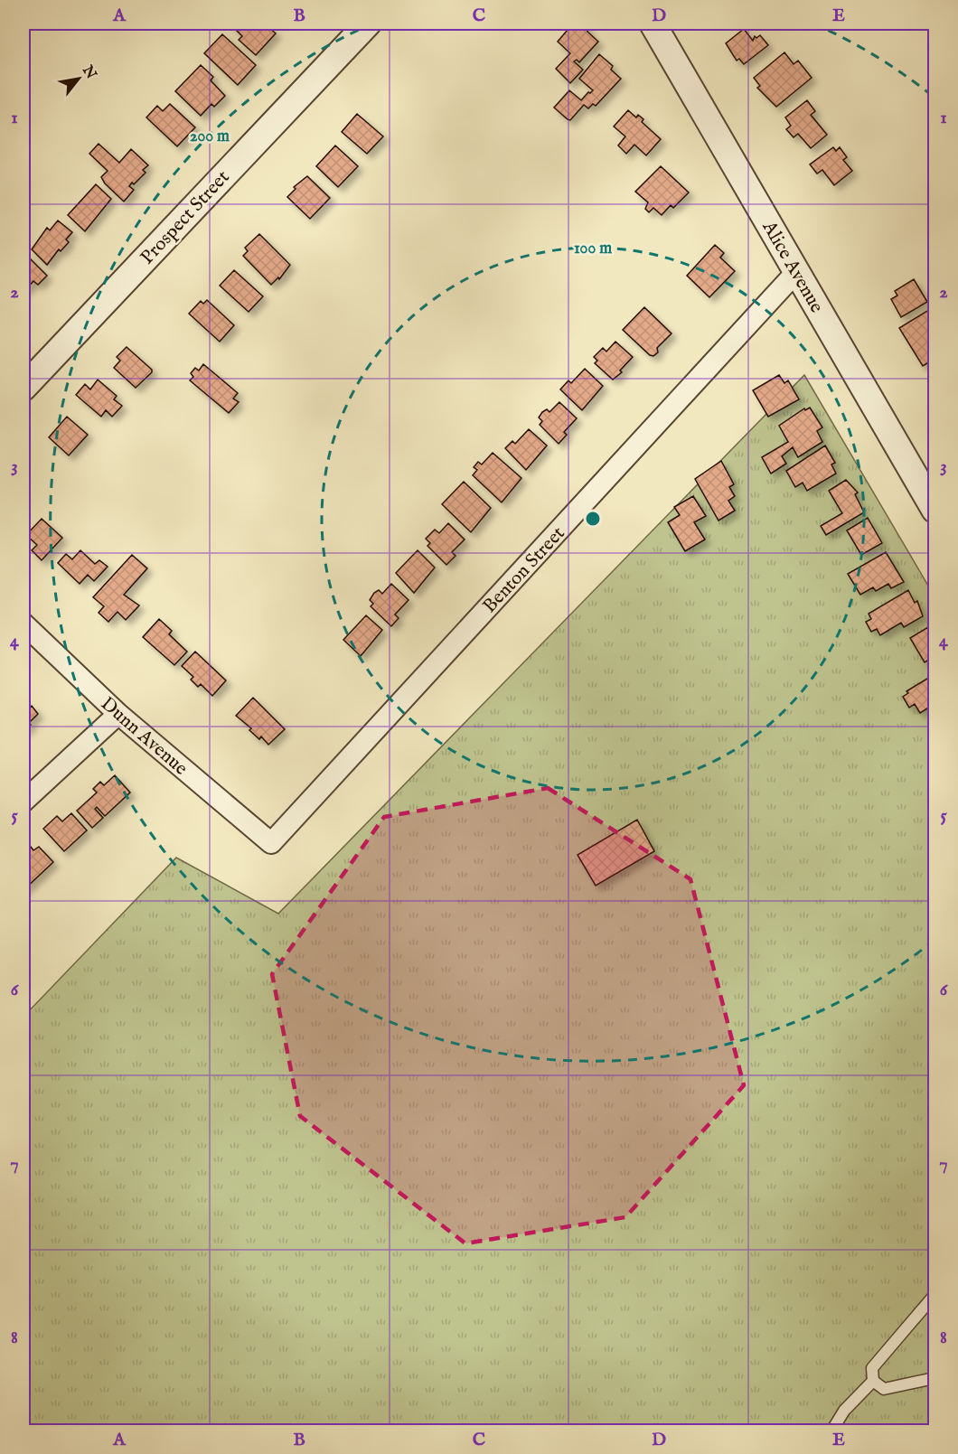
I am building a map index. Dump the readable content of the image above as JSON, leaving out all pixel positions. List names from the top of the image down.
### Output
{
  "streets": {
    "street": [
      "Prospect Street",
      "Alice Avenue",
      "Benton Street",
      "Dunn Avenue"
    ]
  },
  "crossings": [
    ["Alice Avenue", "Benton Street"],
    ["Benton Street", "Dunn Avenue"]
  ],
  "north": "top right",
  "grid": {
    "columns": [
      "A",
      "B",
      "C",
      "D",
      "E"
    ],
    "rows": [
      "1",
      "2",
      "3",
      "4",
      "5",
      "6",
      "7",
      "8"
    ]
  },
  "rings": ["200 m", "100 m"]
}
